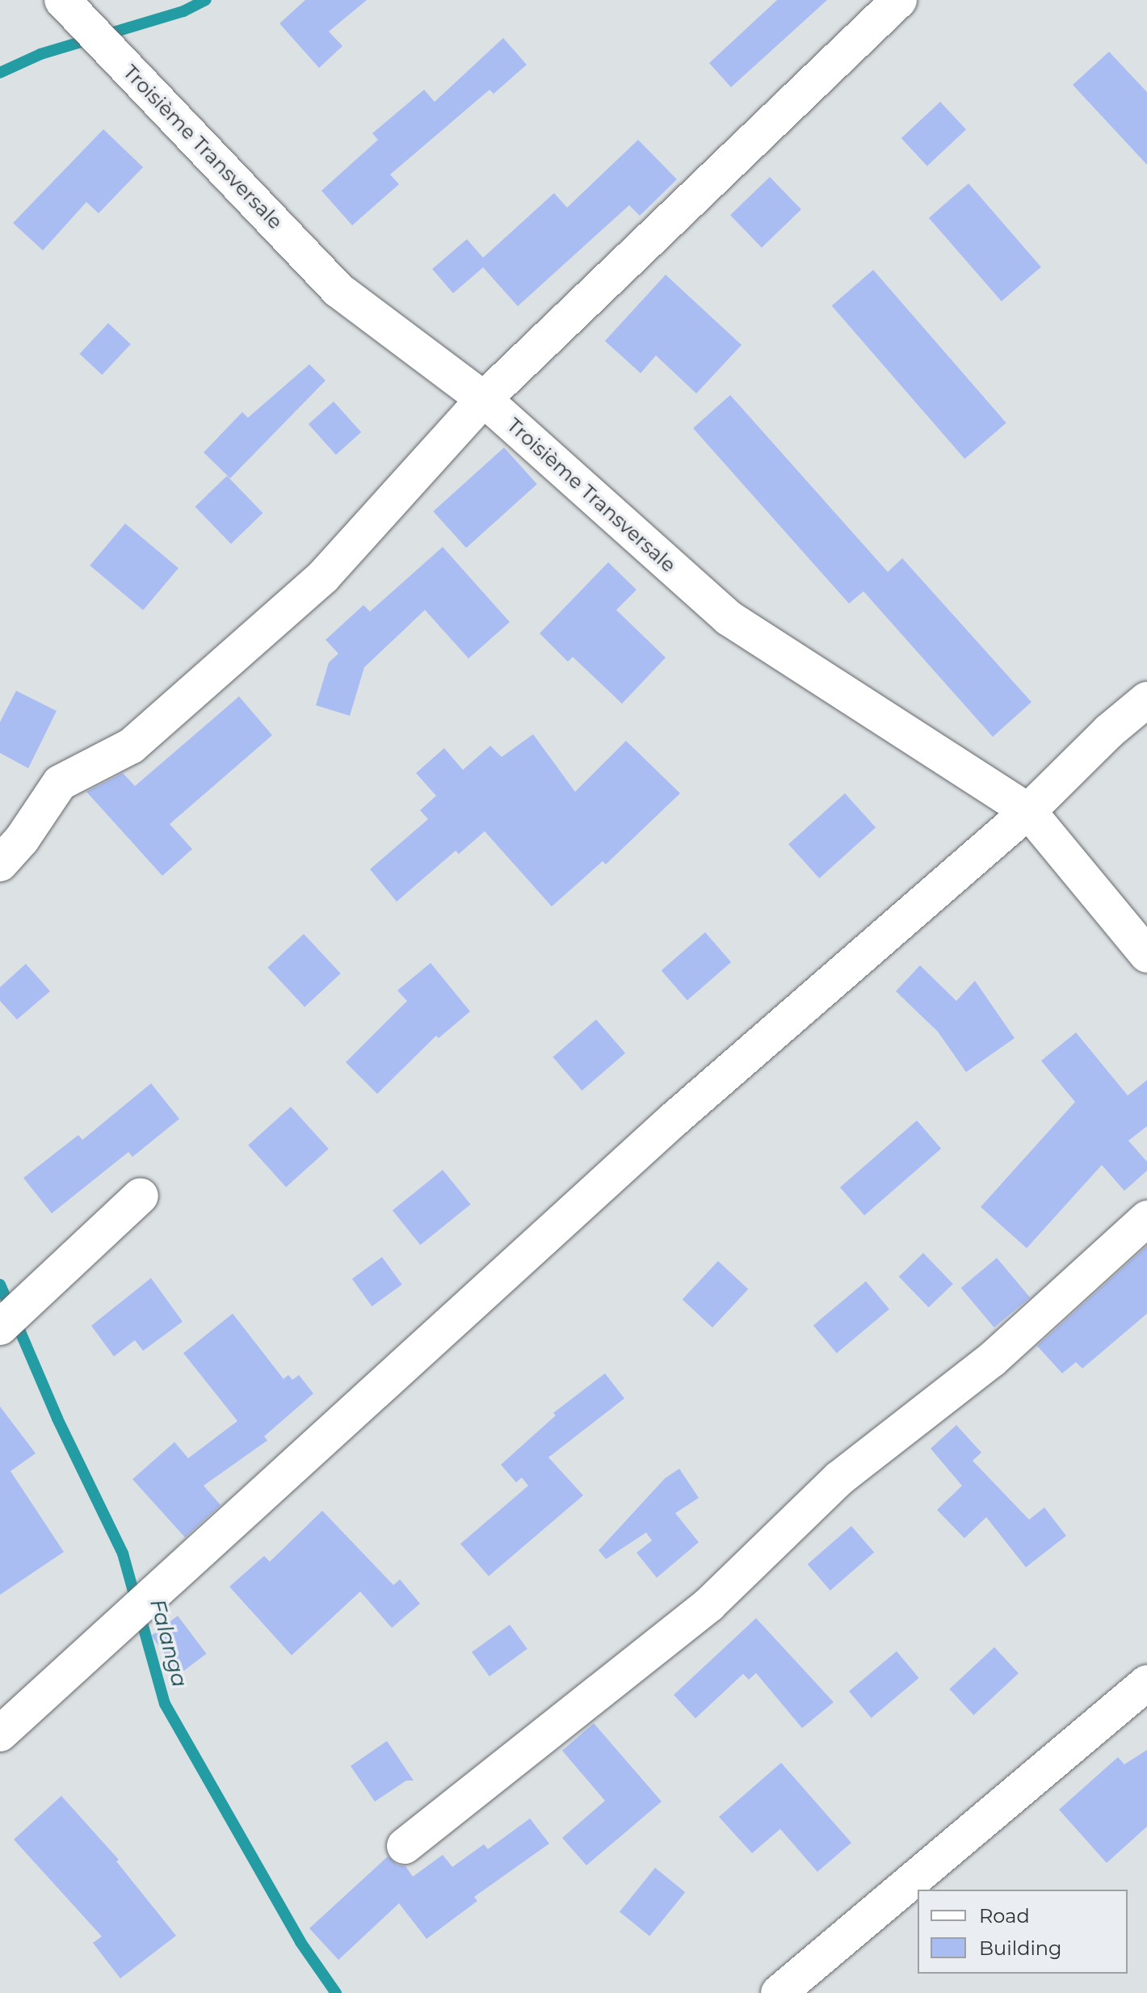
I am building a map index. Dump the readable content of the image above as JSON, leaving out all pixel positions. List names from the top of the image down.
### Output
{
  "streets": {
    "street": ["Troisième Transversale"]
  },
  "water": ["Falanga"],
  "legend": ["Road", "Building"]
}
